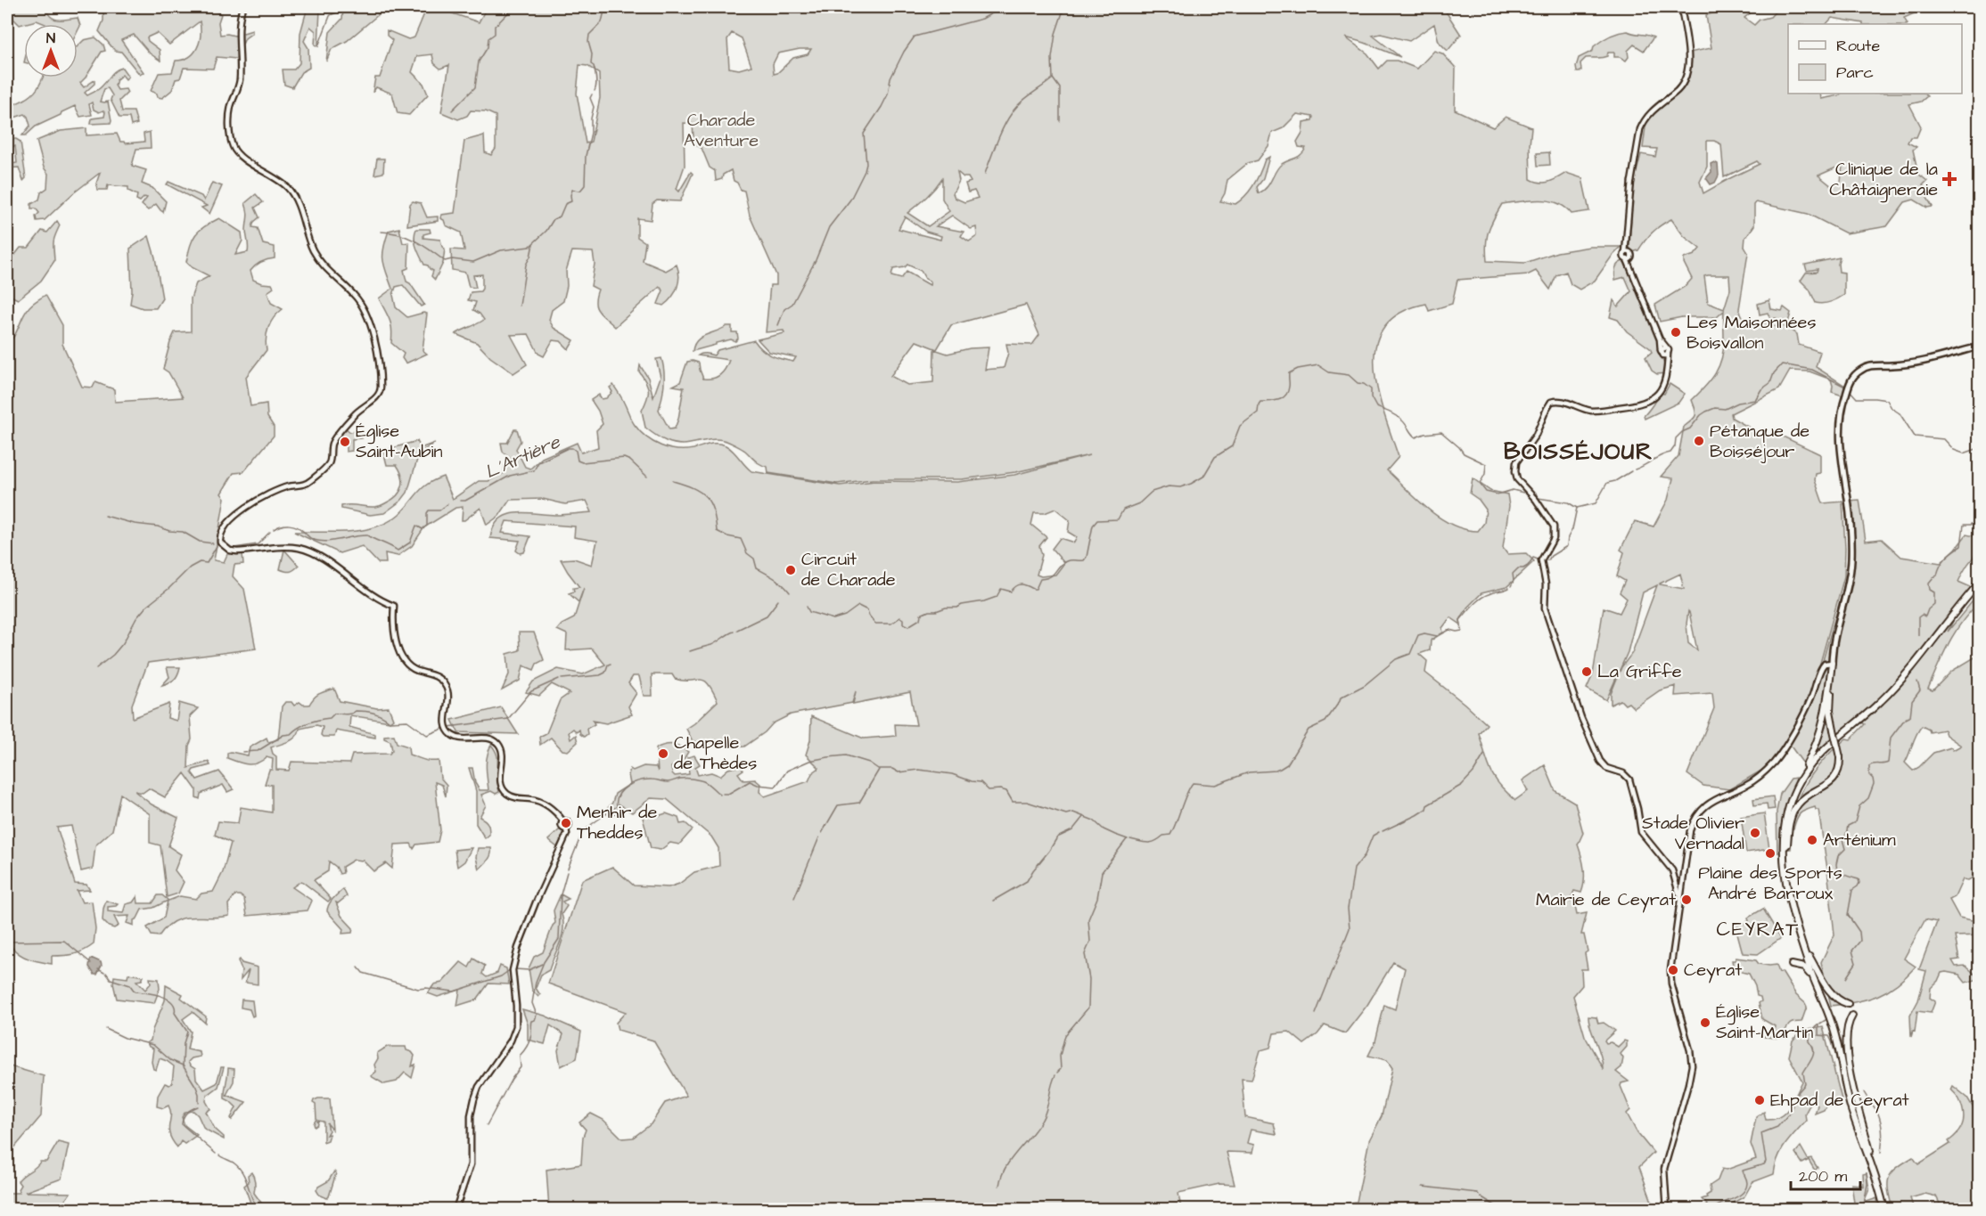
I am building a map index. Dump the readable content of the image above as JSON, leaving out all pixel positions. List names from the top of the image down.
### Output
{
  "districts": ["BOISSÉJOUR", "CEYRAT"],
  "water": ["L'Artière"],
  "parks": ["Charade Aventure"],
  "places": {
    "health": ["Clinique de la Châtaigneraie"],
    "other": [
      "Les Maisonnées Boisvallon",
      "Pétanque de Boisséjour",
      "Église Saint-Aubin",
      "Circuit de Charade",
      "La Griffe",
      "Chapelle de Thèdes",
      "Menhir de Theddes",
      "Stade Olivier Vernadal",
      "Arténium",
      "Plaine des Sports André Barroux",
      "Mairie de Ceyrat",
      "Ceyrat",
      "Église Saint-Martin",
      "Ehpad de Ceyrat"
    ]
  },
  "legend": ["Route", "Parc"],
  "scale_bar": "200 m",
  "north": "top"
}
